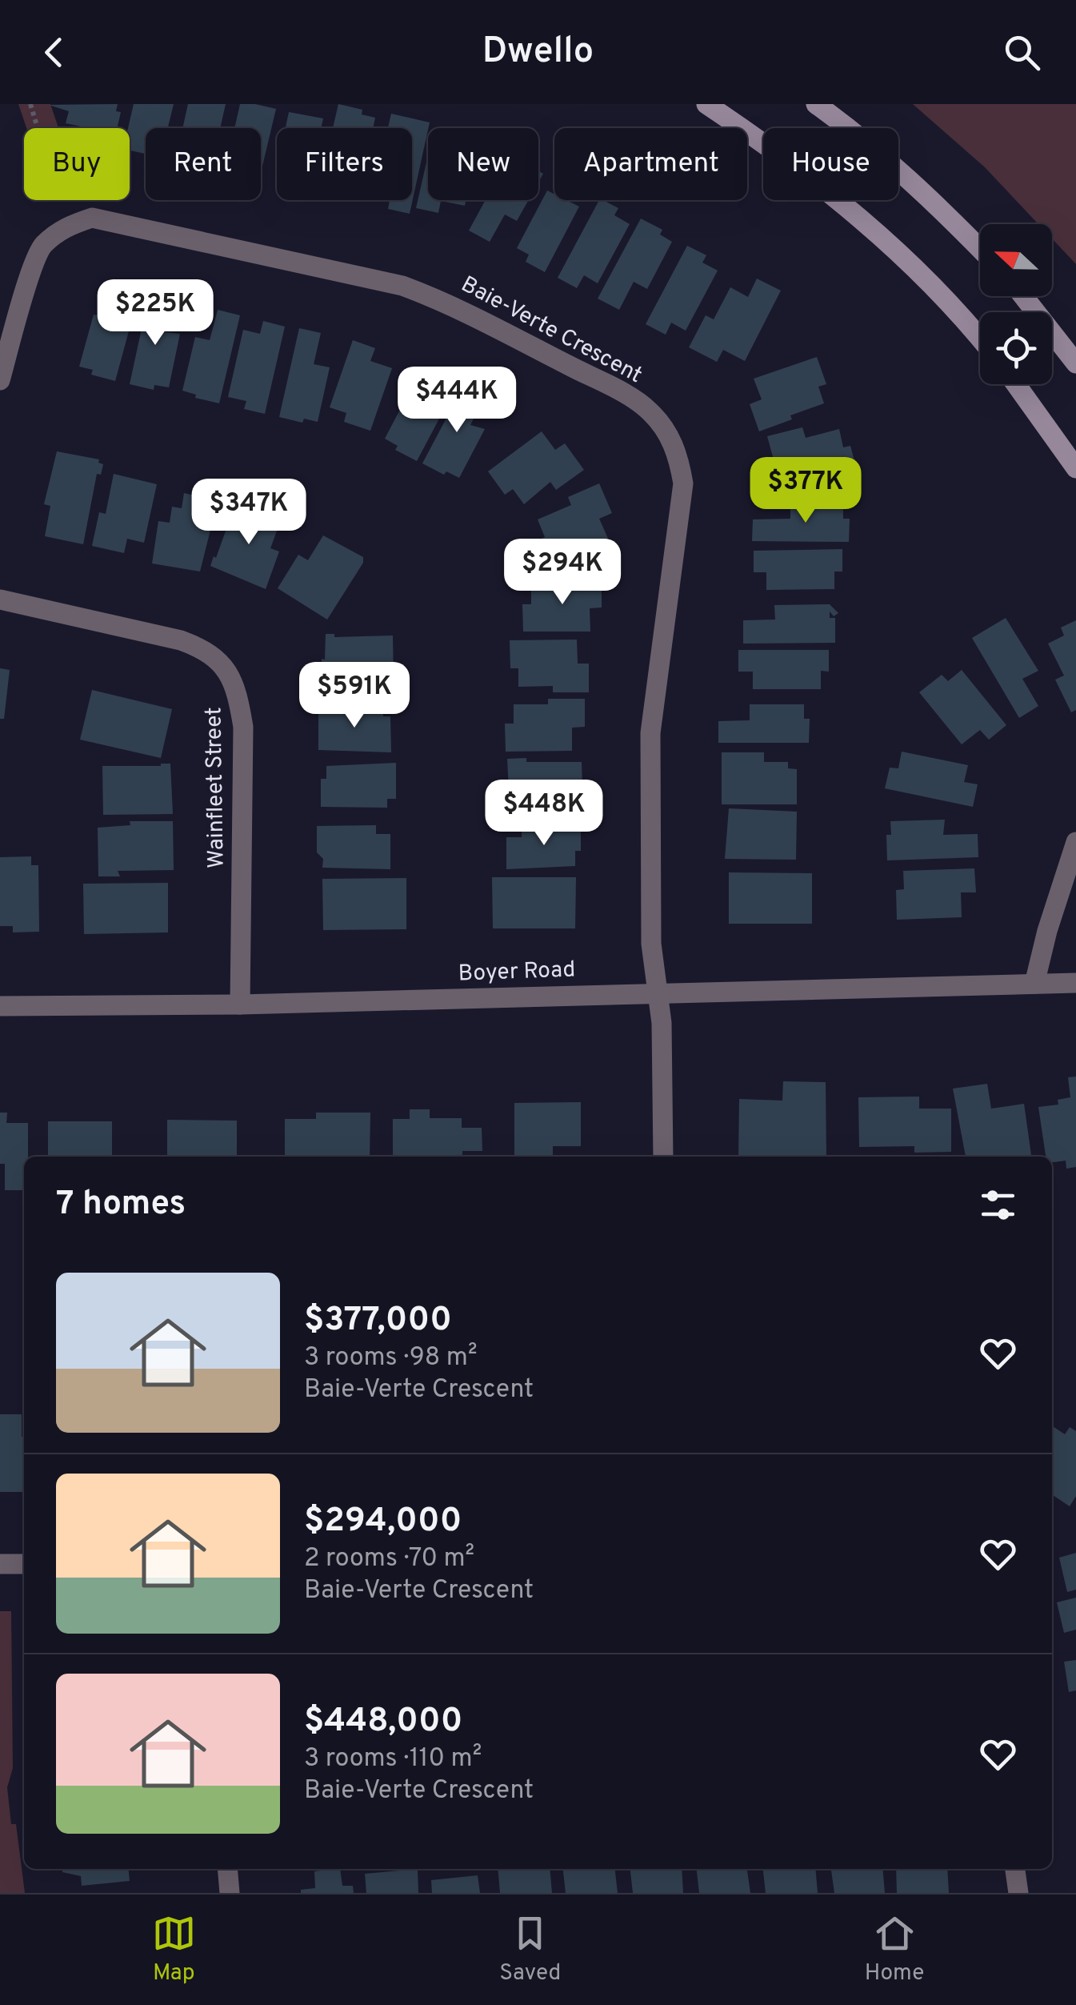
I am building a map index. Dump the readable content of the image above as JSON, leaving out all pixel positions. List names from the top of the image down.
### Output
{
  "streets": {
    "street": ["Baie-Verte Crescent", "Wainfleet Street", "Boyer Road"]
  },
  "crossings": [
    ["Baie-Verte Crescent", "Boyer Road"],
    ["Wainfleet Street", "Boyer Road"]
  ],
  "north": "left",
  "page": {
    "header": "Dwello",
    "chip": [
      "Buy",
      "Rent",
      "Filters",
      "New",
      "Apartment",
      "House"
    ],
    "price": [
      "$225K",
      "$444K",
      "$377K",
      "$347K",
      "$294K",
      "$591K",
      "$448K"
    ],
    "heading": "7 homes",
    "list": [
      {
        "name": "$377,000",
        "note": "3 rooms · 98 m² · Baie-Verte Crescent"
      },
      {
        "name": "$294,000",
        "note": "2 rooms · 70 m² · Baie-Verte Crescent"
      },
      {
        "name": "$448,000",
        "note": "3 rooms · 110 m² · Baie-Verte Crescent"
      }
    ],
    "tabs": ["Map", "Saved", "Home"]
  }
}
